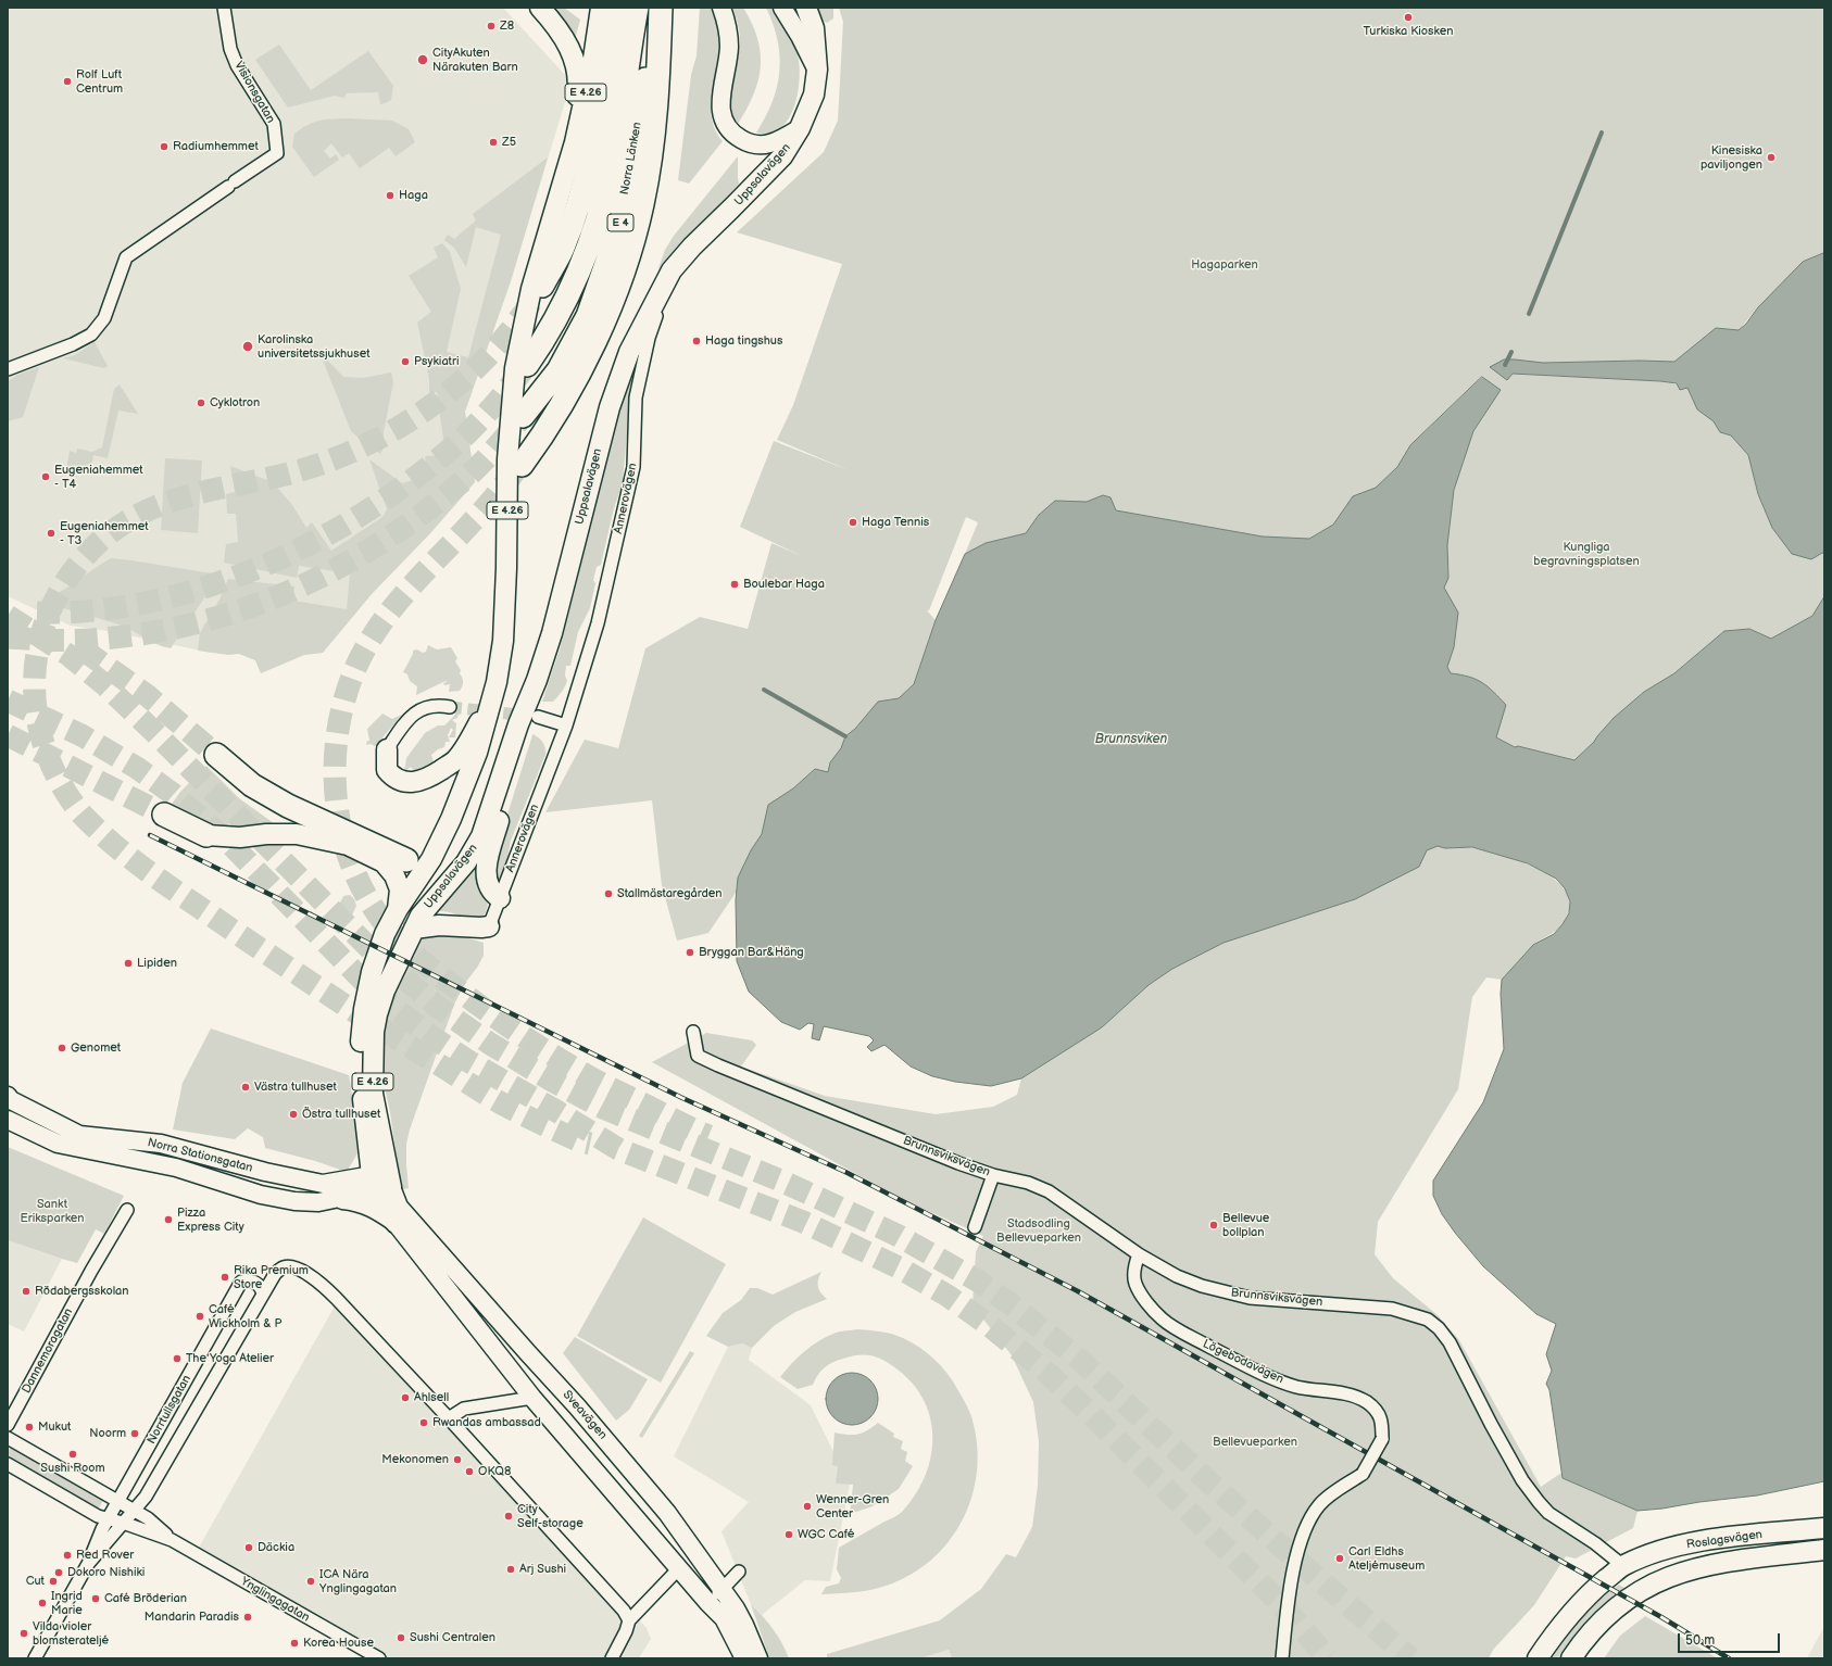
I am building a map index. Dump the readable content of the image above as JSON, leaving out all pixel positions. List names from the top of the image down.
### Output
{
  "streets": {
    "highway": ["Norra Länken", "E 4"],
    "main road": [
      "E 4.26",
      "Uppsalavägen",
      "Norra Stationsgatan",
      "Sveavägen",
      "Roslagsvägen"
    ],
    "street": [
      "Visionsgatan",
      "Annerovägen",
      "Brunnsviksvägen",
      "Dannemoragatan",
      "Lögebodavägen",
      "Norrtullsgatan",
      "Ynglingagatan"
    ]
  },
  "crossings": [
    ["Uppsalavägen", "Annerovägen"],
    ["Uppsalavägen", "Norra Stationsgatan"],
    ["Uppsalavägen", "Sveavägen"],
    ["Norra Stationsgatan", "Sveavägen"],
    ["Brunnsviksvägen", "Lögebodavägen"],
    ["Brunnsviksvägen", "Roslagsvägen"],
    ["Norrtullsgatan", "Ynglingagatan"]
  ],
  "water": ["Brunnsviken"],
  "parks": [
    "Hagaparken",
    "Kungliga begravningsplatsen",
    "Sankt Eriksparken",
    "Stadsodling Bellevueparken",
    "Bellevueparken"
  ],
  "places": [
    "Turkiska Kiosken",
    "Z8",
    "CityAkuten Närakuten Barn",
    "Rolf Luft Centrum",
    "Z5",
    "Radiumhemmet",
    "Kinesiska paviljongen",
    "Haga",
    "Haga tingshus",
    "Karolinska universitetssjukhuset",
    "Psykiatri",
    "Cyklotron",
    "Eugeniahemmet - T4",
    "Haga Tennis",
    "Eugeniahemmet - T3",
    "Boulebar Haga",
    "Stallmästaregården",
    "Bryggan Bar&Häng",
    "Lipiden",
    "Genomet",
    "Västra tullhuset",
    "Östra tullhuset",
    "Pizza Express City",
    "Bellevue bollplan",
    "Rika Premium Store",
    "Rödabergsskolan",
    "Café Wickholm & P",
    "The Yoga Atelier",
    "Ahlsell",
    "Rwandas ambassad",
    "Mukut",
    "Noorm",
    "Sushi Room",
    "Mekonomen",
    "OKQ8",
    "Wenner-Gren Center",
    "City Self-storage",
    "WGC Café",
    "Däckia",
    "Red Rover",
    "Carl Eldhs Ateljémuseum",
    "Arj Sushi",
    "Dokoro Nishiki",
    "Cut",
    "ICA Nära Ynglingagatan",
    "Café Bröderian",
    "Ingrid Marie",
    "Mandarin Paradis",
    "Vilda violer blomsterateljé",
    "Sushi Centralen",
    "Korea House"
  ],
  "scale_bar": "50 m"
}
